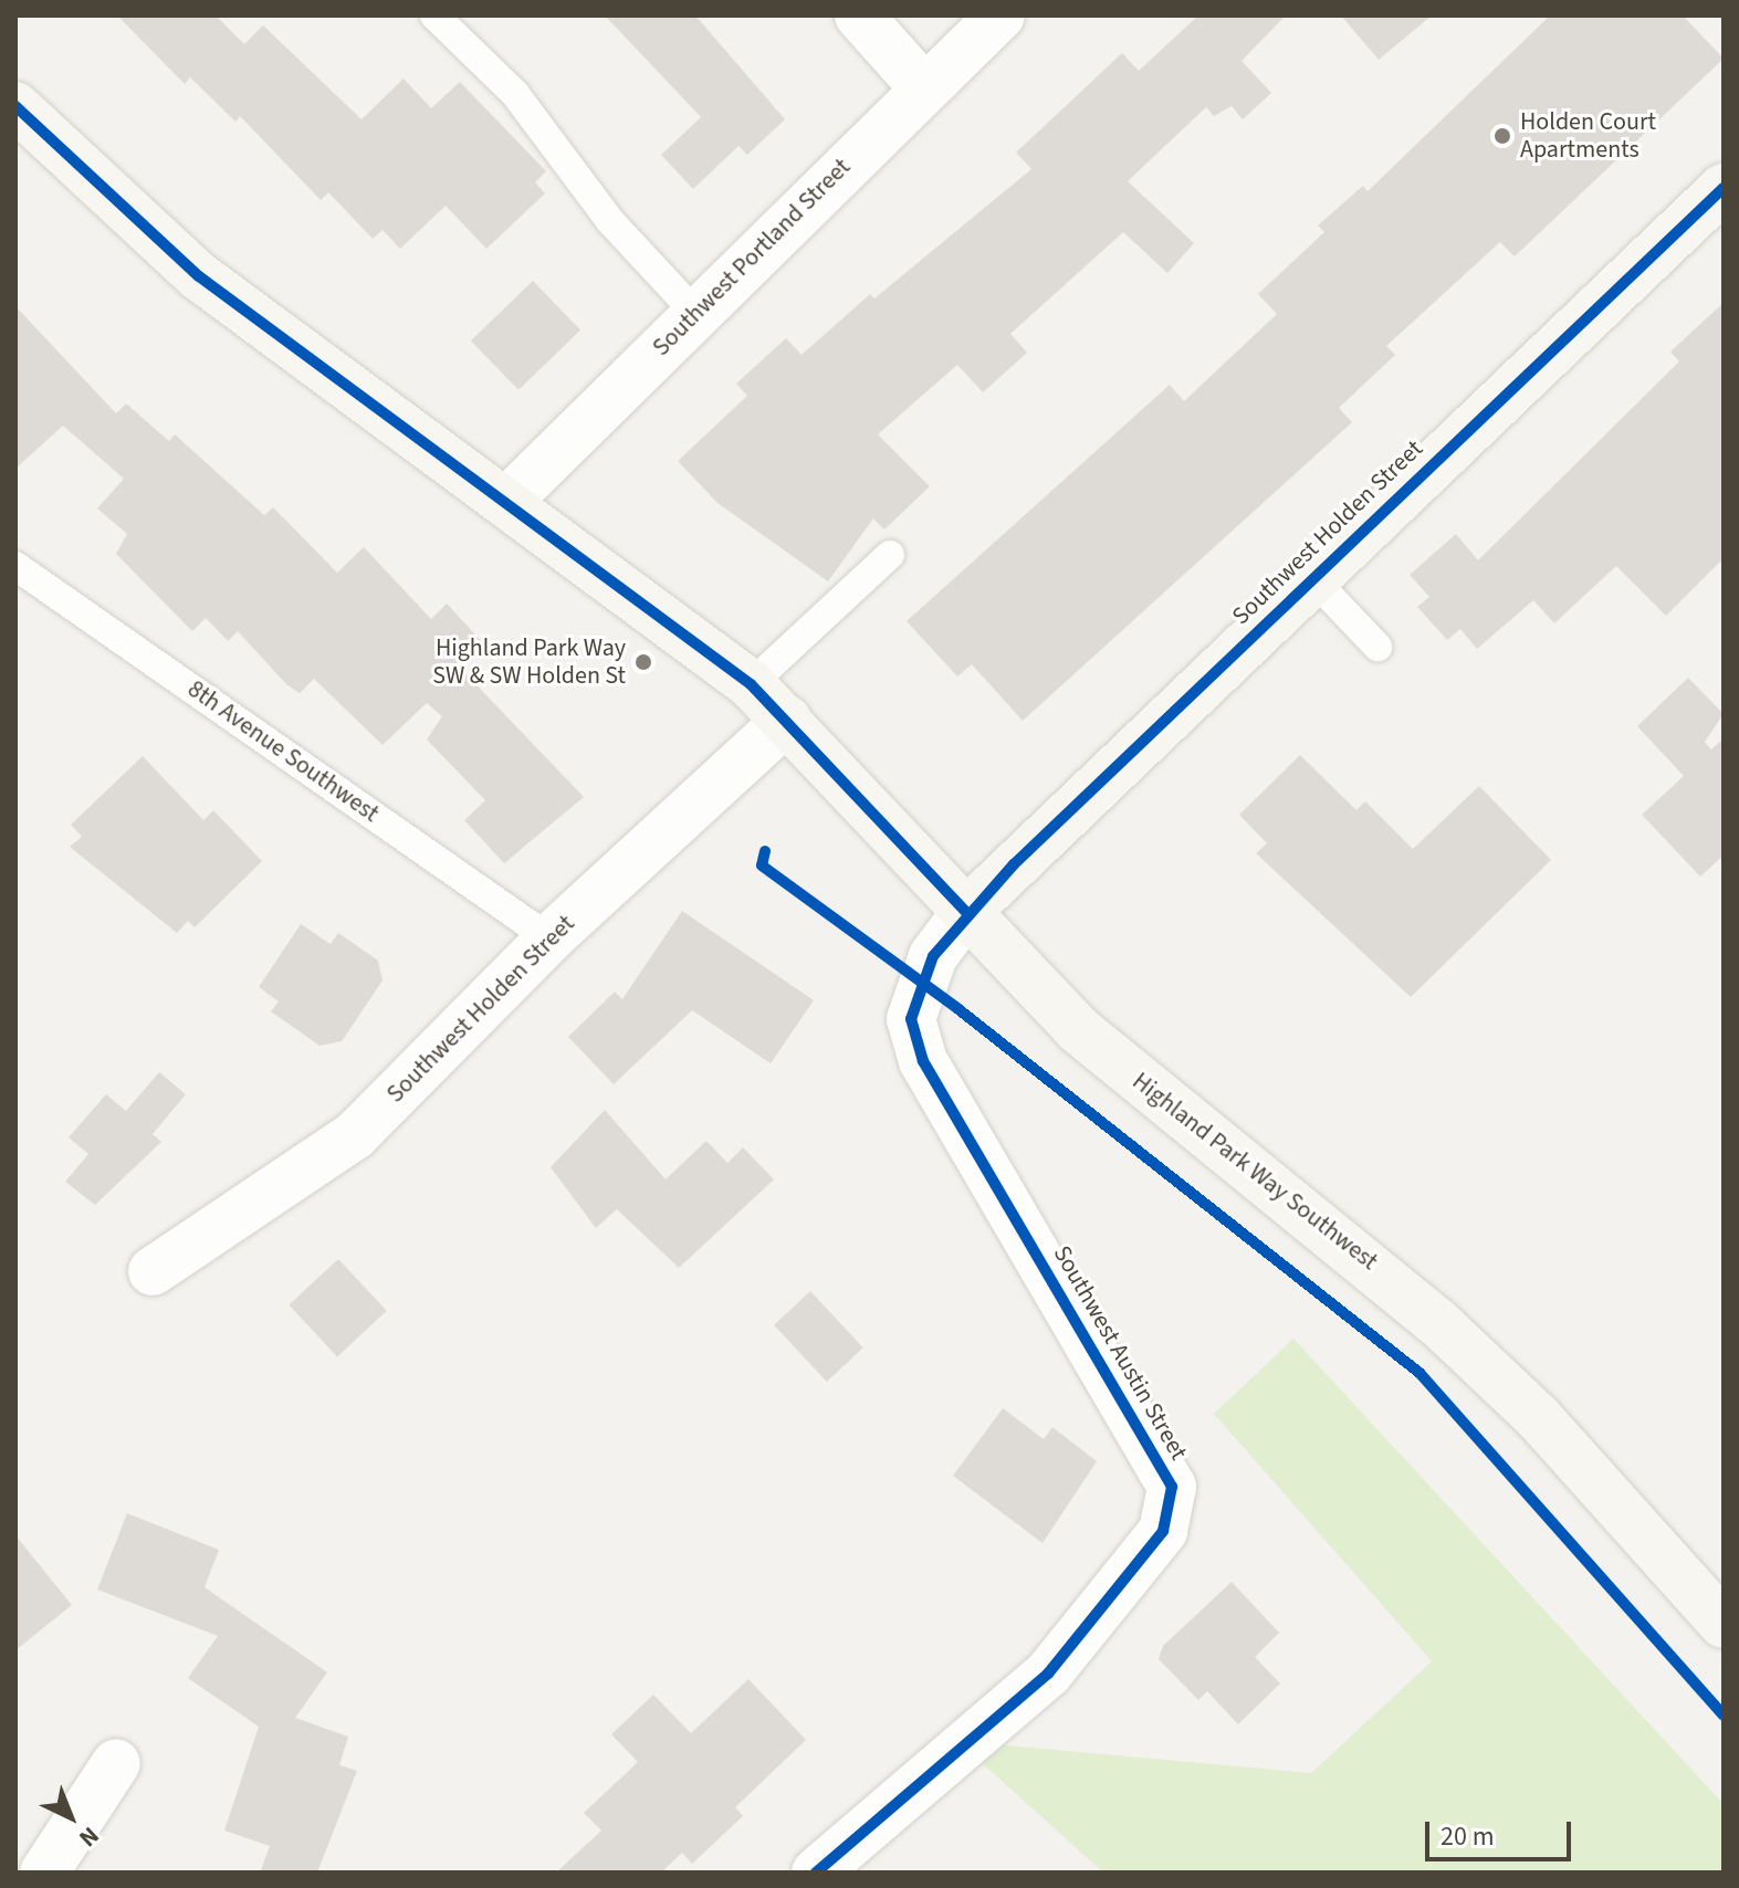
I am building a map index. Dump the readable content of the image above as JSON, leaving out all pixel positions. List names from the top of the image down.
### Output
{
  "streets": {
    "street": [
      "Southwest Portland Street",
      "Southwest Holden Street",
      "Highland Park Way Southwest",
      "Southwest Austin Street"
    ],
    "lane": ["8th Avenue Southwest"]
  },
  "crossings": [
    ["Southwest Portland Street", "Highland Park Way Southwest"],
    ["Southwest Holden Street", "8th Avenue Southwest"],
    ["Southwest Holden Street", "Highland Park Way Southwest"],
    ["Southwest Holden Street", "Southwest Austin Street"],
    ["Highland Park Way Southwest", "Southwest Austin Street"]
  ],
  "places": ["Holden Court Apartments", "Highland Park Way SW & SW Holden St"],
  "scale_bar": "20 m",
  "north": "bottom right"
}
